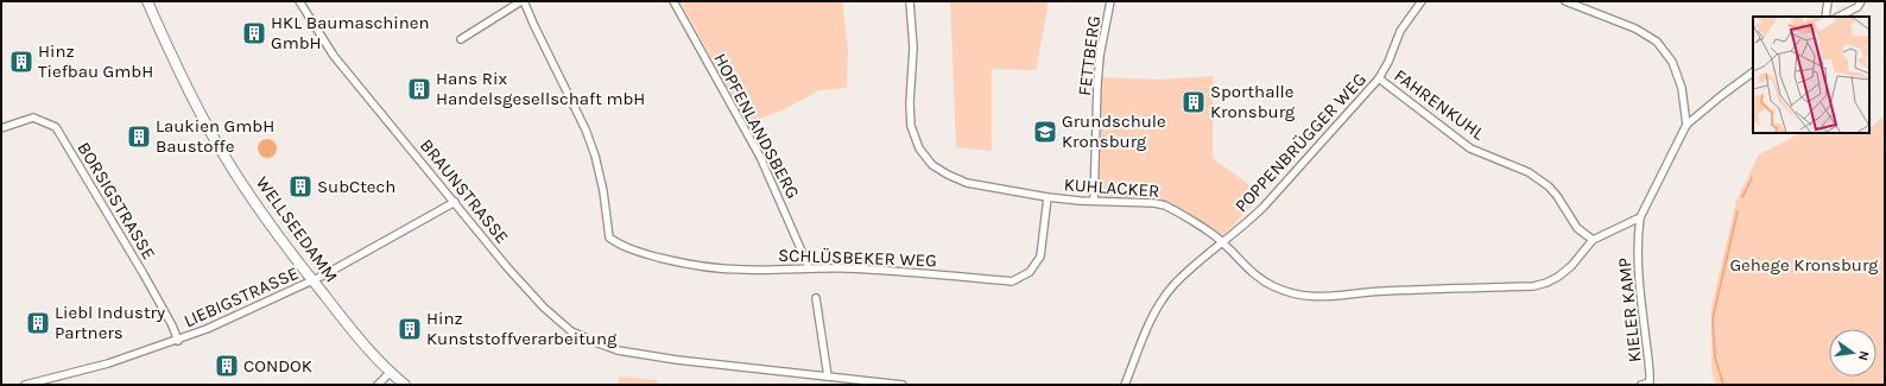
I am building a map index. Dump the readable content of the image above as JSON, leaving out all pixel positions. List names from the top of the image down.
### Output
{
  "streets": {
    "main road": ["WELLSEEDAMM"],
    "street": [
      "FETTBERG",
      "FAHRENKUHL",
      "HOPFENLANDSBERG",
      "POPPENBRÜGGER WEG",
      "KUHLACKER",
      "BRAUNSTRASSE",
      "BORSIGSTRASSE",
      "SCHLÜSBEKER WEG",
      "LIEBIGSTRASSE",
      "KIELER KAMP"
    ]
  },
  "crossings": [
    ["FETTBERG", "KUHLACKER"],
    ["FAHRENKUHL", "POPPENBRÜGGER WEG"],
    ["FAHRENKUHL", "KUHLACKER"],
    ["HOPFENLANDSBERG", "SCHLÜSBEKER WEG"],
    ["POPPENBRÜGGER WEG", "KUHLACKER"],
    ["KUHLACKER", "SCHLÜSBEKER WEG"],
    ["KUHLACKER", "KIELER KAMP"],
    ["BRAUNSTRASSE", "LIEBIGSTRASSE"],
    ["BORSIGSTRASSE", "LIEBIGSTRASSE"],
    ["WELLSEEDAMM", "LIEBIGSTRASSE"]
  ],
  "parks": ["Gehege Kronsburg"],
  "places": {
    "building": [
      "HKL Baumaschinen GmbH",
      "Hinz Tiefbau GmbH",
      "Hans Rix Handelsgesellschaft mbH",
      "Sporthalle Kronsburg",
      "Laukien GmbH Baustoffe",
      "SubCtech",
      "Liebl Industry Partners",
      "Hinz Kunststoffverarbeitung",
      "CONDOK"
    ],
    "school or university": ["Grundschule Kronsburg"]
  },
  "north": "right"
}
